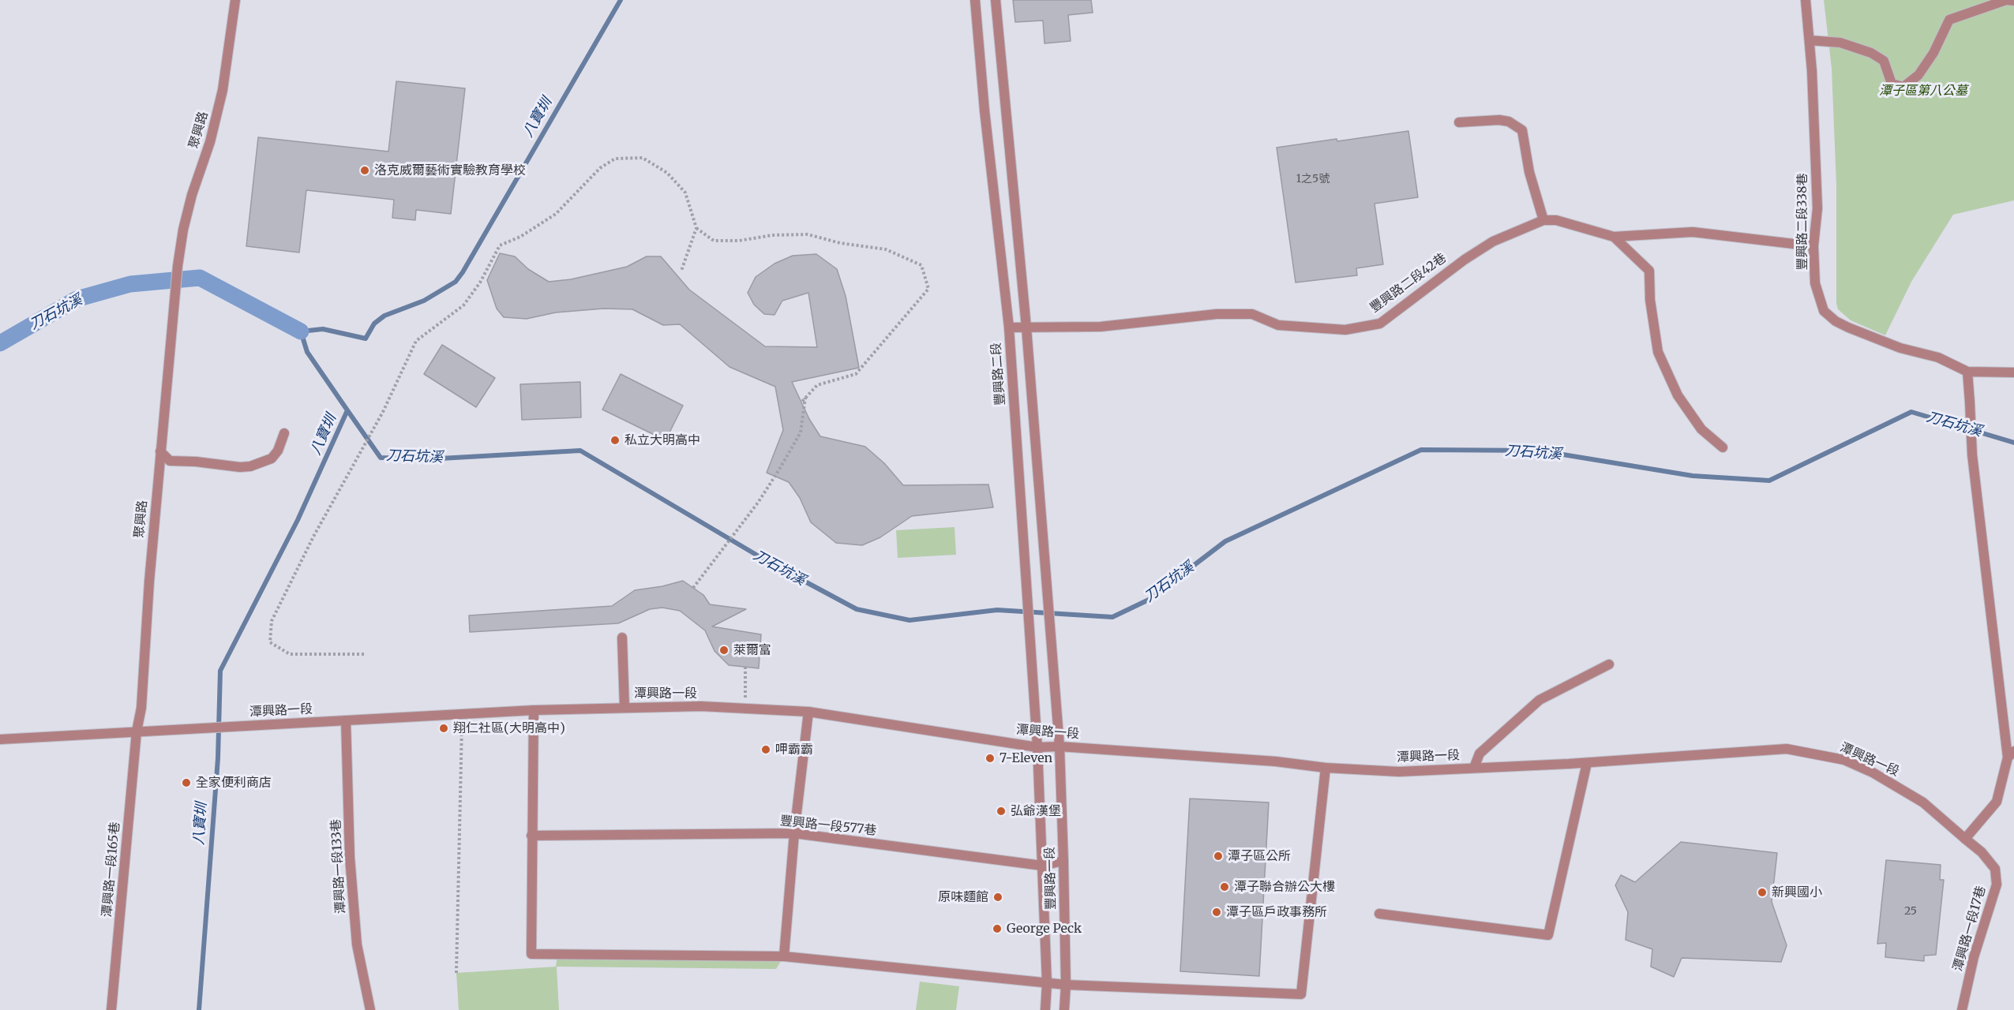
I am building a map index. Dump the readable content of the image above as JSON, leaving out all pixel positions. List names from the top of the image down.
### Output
{
  "streets": {
    "street": [
      "聚興路",
      "豐興路二段338巷",
      "豐興路二段42巷",
      "豐興路二段",
      "潭興路一段",
      "豐興路一段577巷",
      "潭興路一段133巷",
      "潭興路一段165巷",
      "豐興路一段",
      "潭興路一段17巷"
    ]
  },
  "crossings": [
    ["聚興路", "潭興路一段"],
    ["聚興路", "潭興路一段165巷"],
    ["豐興路二段42巷", "豐興路二段"],
    ["豐興路二段", "潭興路一段"],
    ["豐興路二段", "豐興路一段"],
    ["潭興路一段", "潭興路一段133巷"],
    ["潭興路一段", "潭興路一段165巷"],
    ["潭興路一段", "豐興路一段"],
    ["潭興路一段", "潭興路一段17巷"],
    ["豐興路一段577巷", "豐興路一段"]
  ],
  "water": ["八寶圳", "刀石坑溪"],
  "parks": ["潭子區第八公墓"],
  "places": [
    "洛克威爾藝術實驗教育學校",
    "私立大明高中",
    "萊爾富",
    "翔仁社區(大明高中)",
    "呷霸霸",
    "7-Eleven",
    "全家便利商店",
    "弘爺漢堡",
    "潭子區公所",
    "潭子聯合辦公大樓",
    "新興國小",
    "原味麵館",
    "潭子區戶政事務所",
    "George Peck"
  ],
  "house_numbers": ["1之5號", "25"]
}
